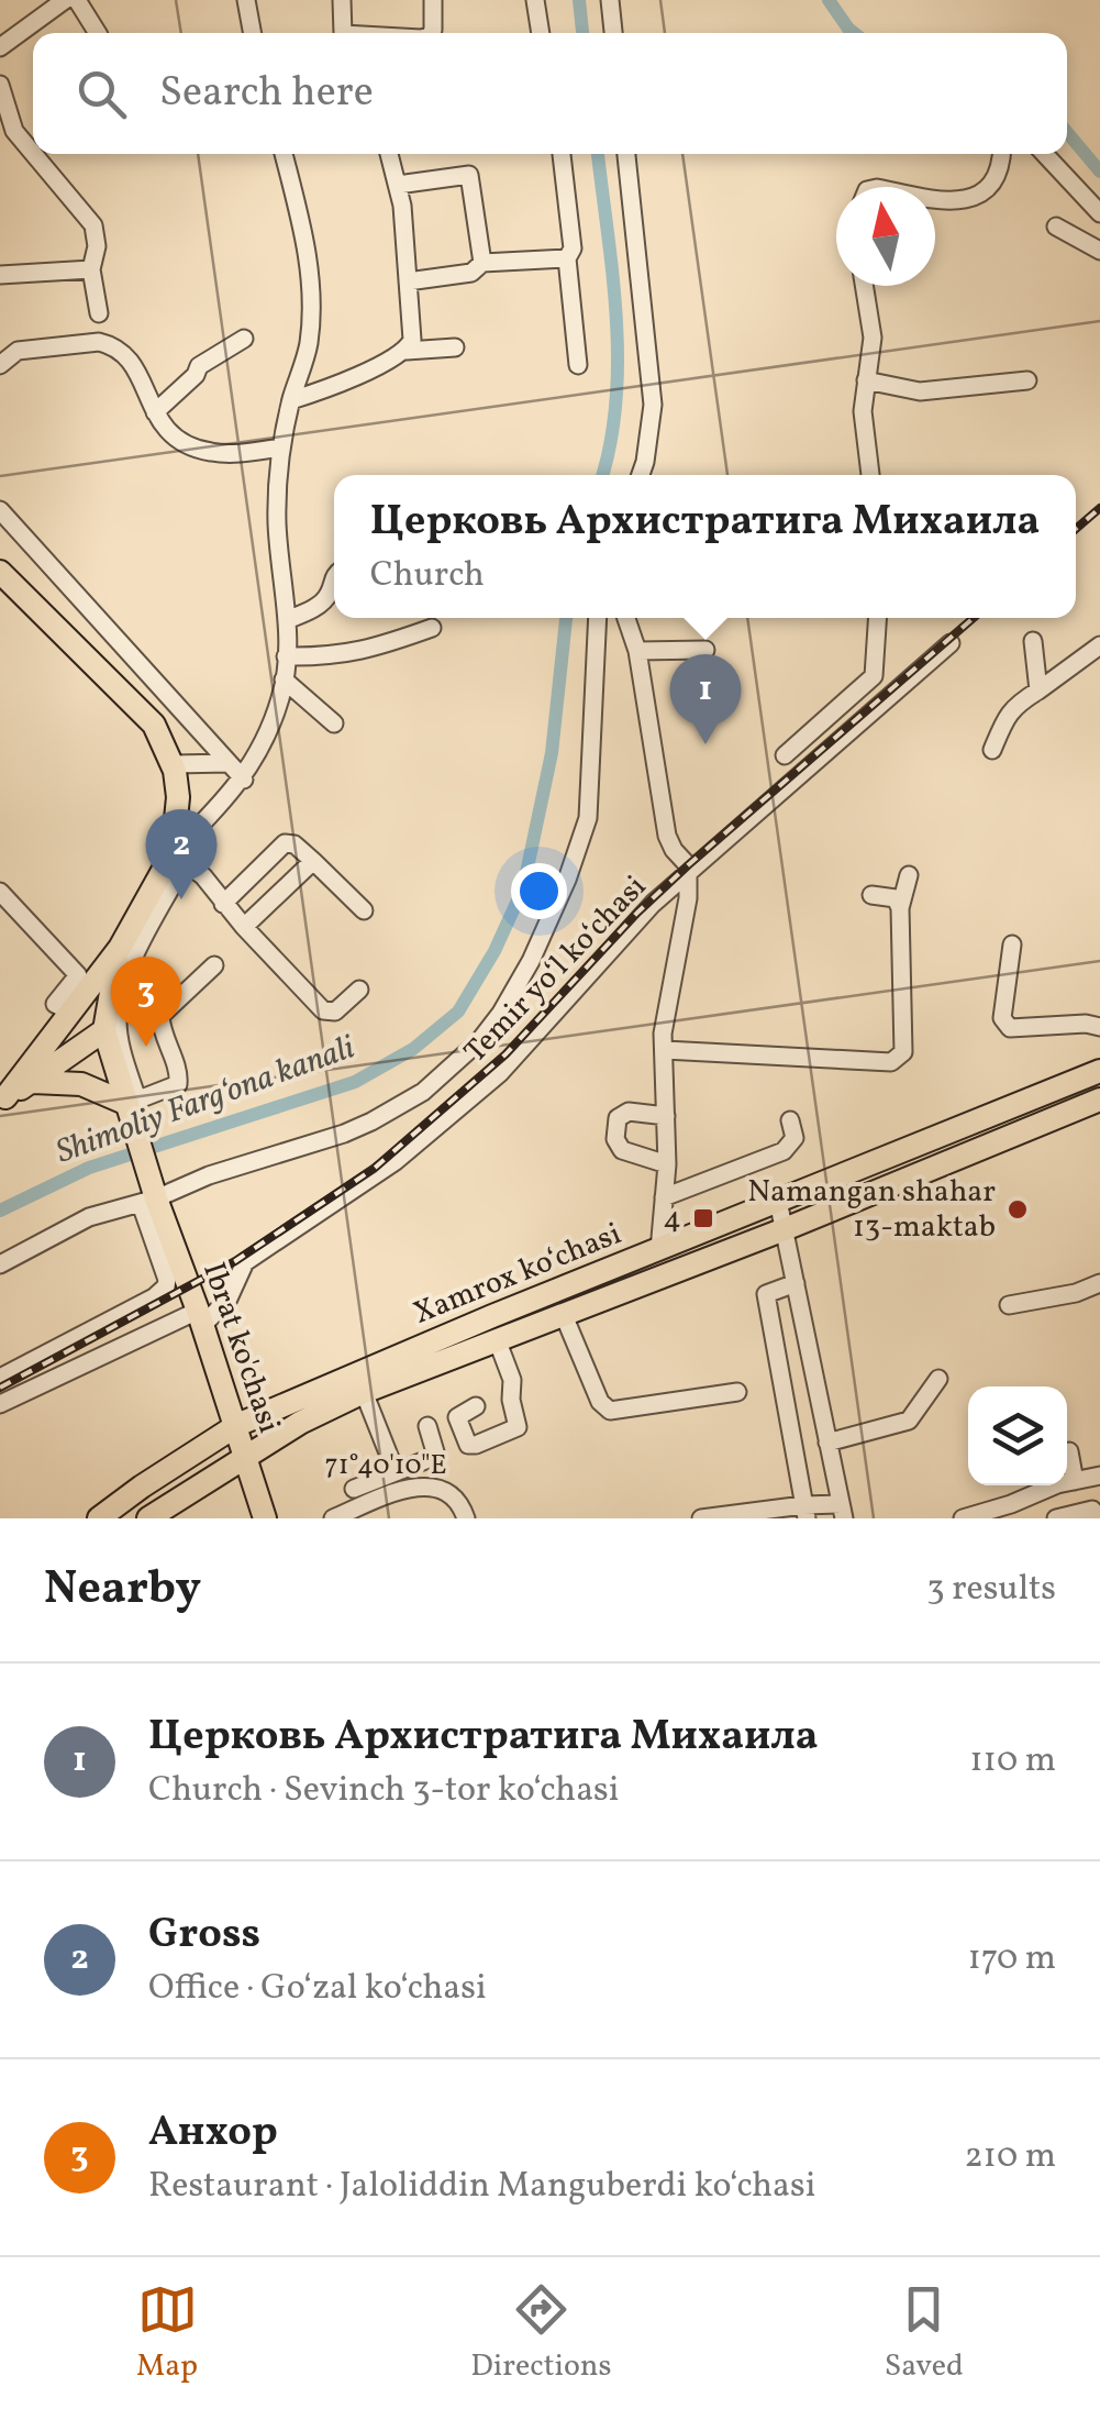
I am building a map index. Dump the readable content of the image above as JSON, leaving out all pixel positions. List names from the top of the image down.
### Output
{
  "streets": {
    "main road": ["Xamrox koʻchasi", "Ibrat ko'chasi"],
    "street": ["Temir yoʻl koʻchasi"]
  },
  "crossings": [
    ["Temir yoʻl koʻchasi", "Ibrat ko'chasi"],
    ["Xamrox koʻchasi", "Ibrat ko'chasi"]
  ],
  "water": ["Shimoliy Fargʻona kanali"],
  "places": {
    "other": ["Namangan shahar 13-maktab"],
    "transit": ["4"]
  },
  "north": "top",
  "page": {
    "search": "Search here",
    "popup": ["Церковь Архистратига Михаила", "Church"],
    "pins": ["1", "2", "3"],
    "heading": ["Nearby", "3 results"],
    "list": [
      {
        "mark": "1",
        "name": "Церковь Архистратига Михаила",
        "note": "Church · Sevinch 3-tor koʻchasi",
        "value": "110 m"
      },
      {
        "mark": "2",
        "name": "Gross",
        "note": "Office · Goʻzal koʻchasi",
        "value": "170 m"
      },
      {
        "mark": "3",
        "name": "Анхор",
        "note": "Restaurant · Jaloliddin Manguberdi koʻchasi",
        "value": "210 m"
      }
    ],
    "nav": ["Map", "Directions", "Saved"]
  },
  "coordinates": ["71°40'10\"E"]
}
